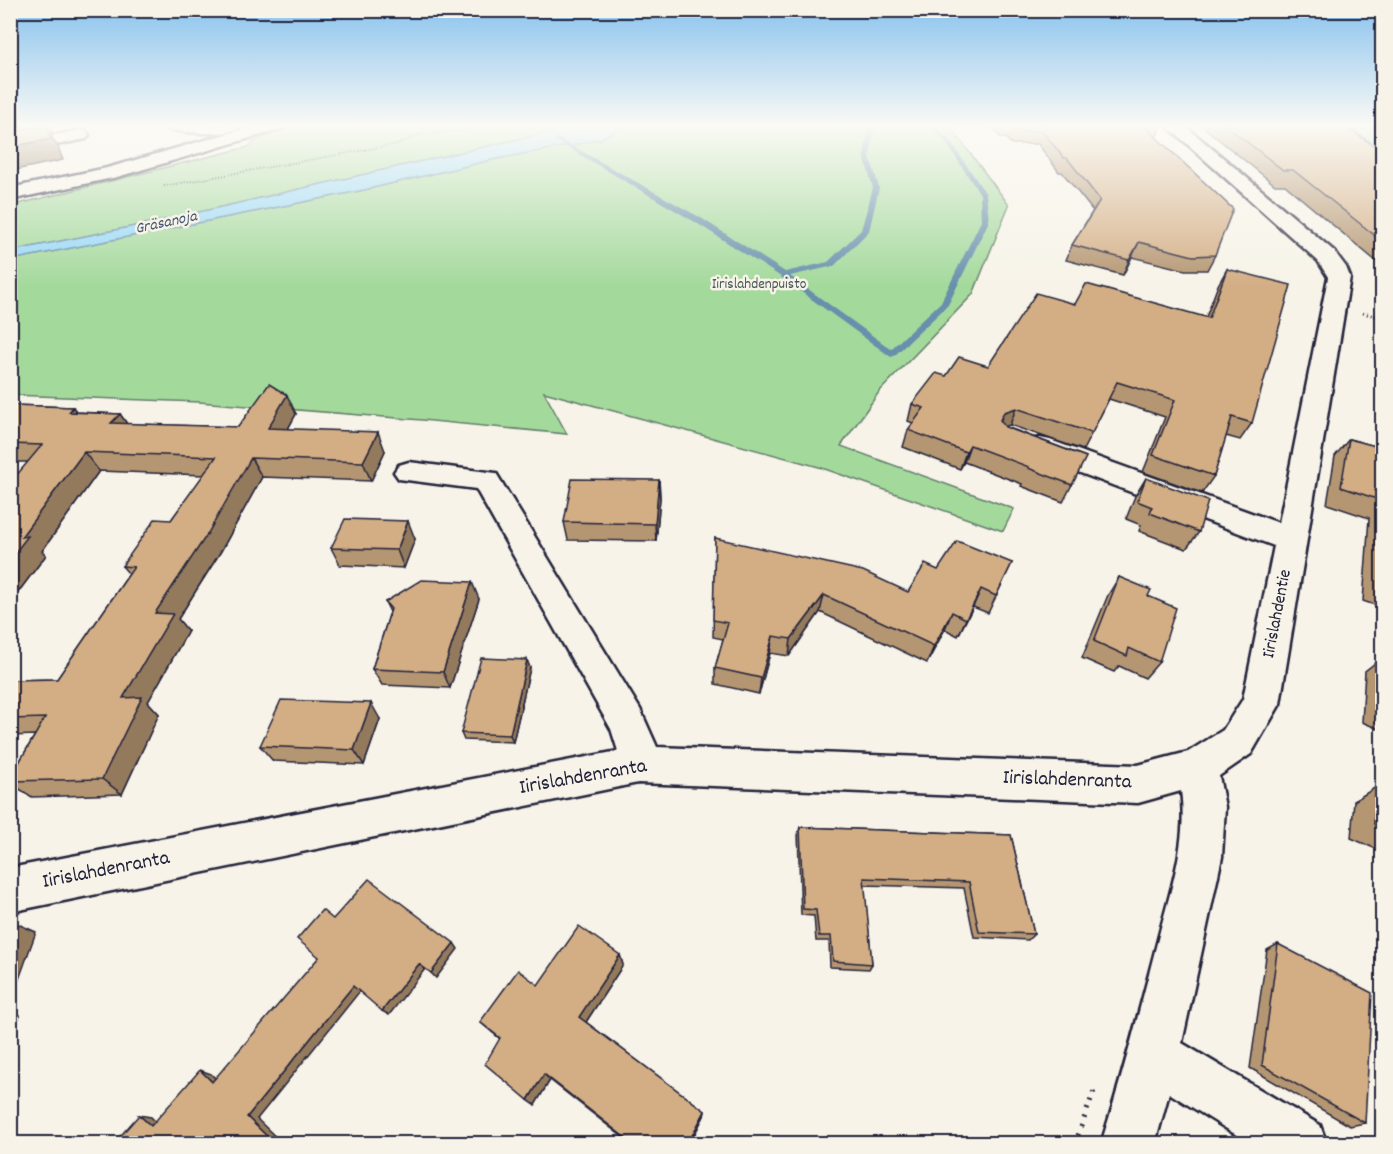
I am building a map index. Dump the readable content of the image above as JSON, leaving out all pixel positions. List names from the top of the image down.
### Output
{
  "streets": {
    "street": ["Iirislahdentie", "Iirislahdenranta"]
  },
  "crossings": [
    ["Iirislahdentie", "Iirislahdenranta"]
  ],
  "water": ["Gräsanoja"],
  "parks": ["Iirislahdenpuisto"]
}
